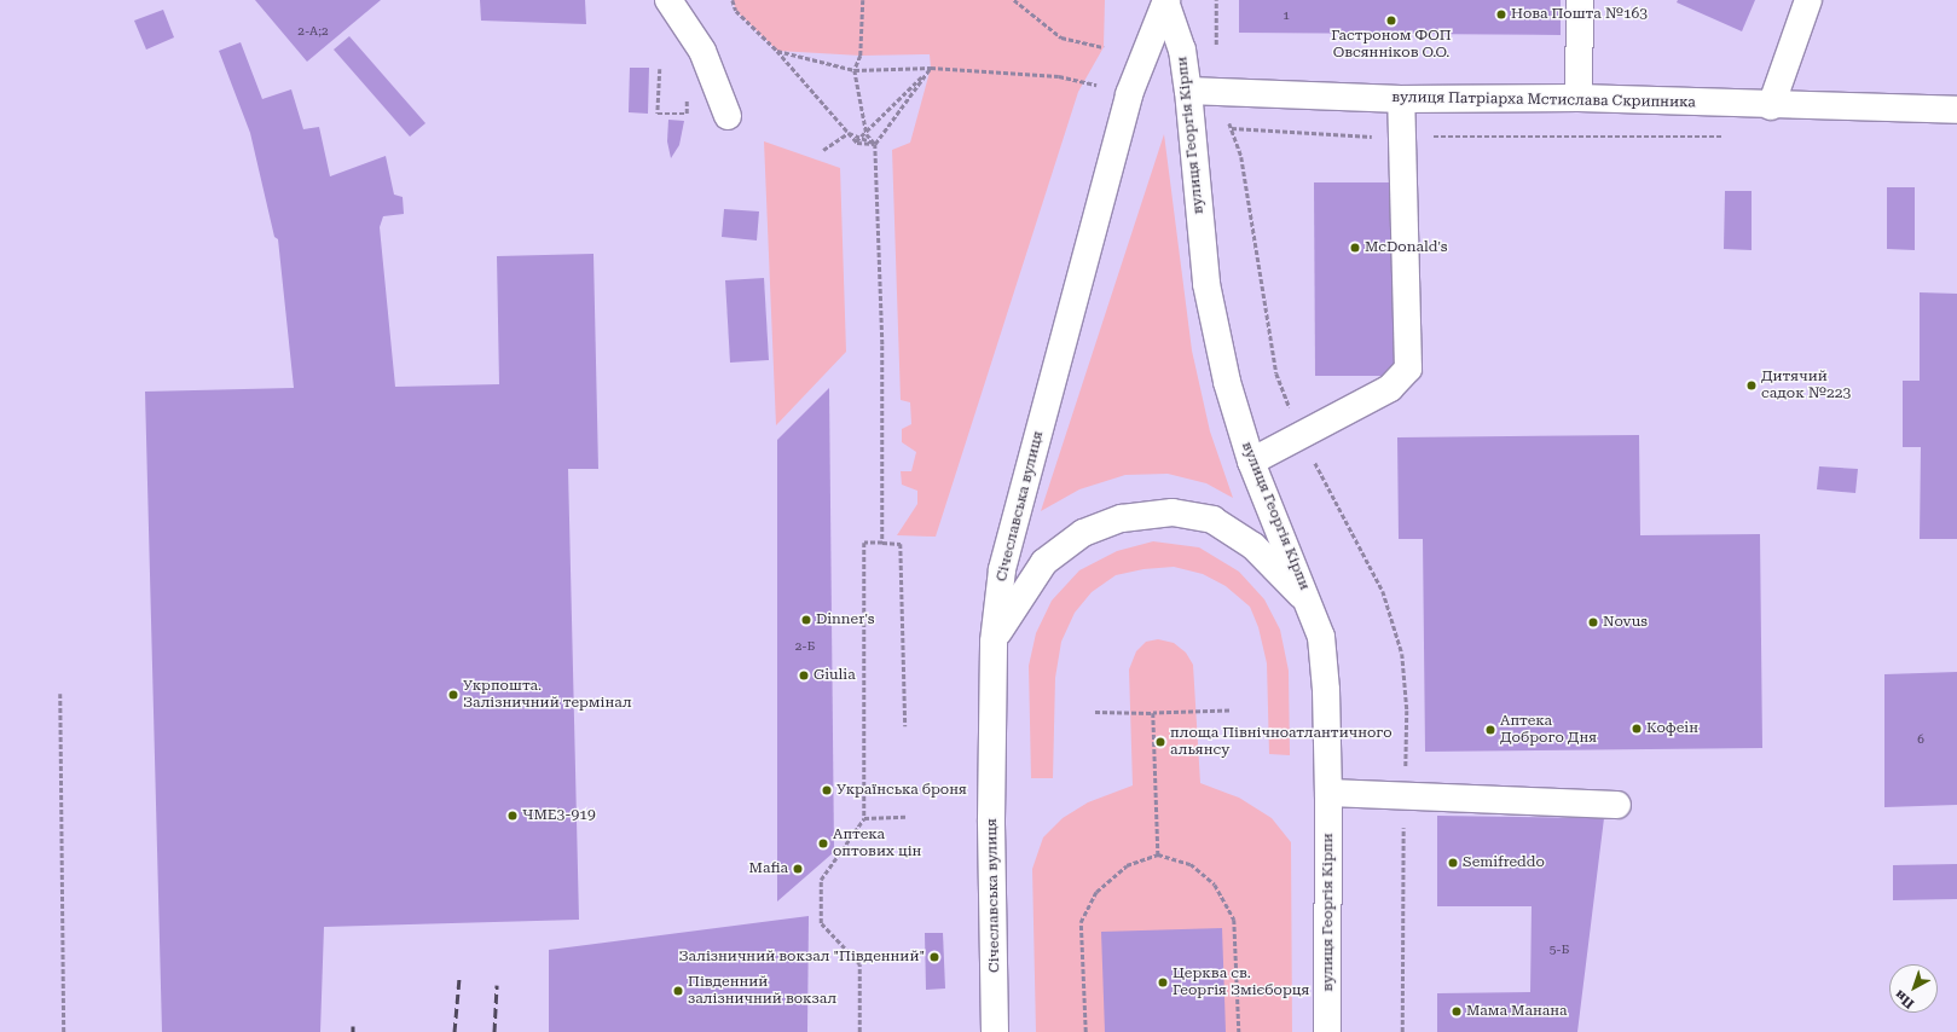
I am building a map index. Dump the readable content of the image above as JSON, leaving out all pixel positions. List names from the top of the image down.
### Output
{
  "streets": {
    "street": ["вулиця Патріарха Мстислава Скрипника", "вулиця Георгія Кірпи", "Січеславська вулиця"]
  },
  "crossings": [
    ["вулиця Патріарха Мстислава Скрипника", "вулиця Георгія Кірпи"],
    ["вулиця Георгія Кірпи", "Січеславська вулиця"]
  ],
  "places": [
    "Нова Пошта №163",
    "Гастроном ФОП Овсянніков О.О.",
    "McDonald's",
    "Дитячий садок №223",
    "Dinner's",
    "Novus",
    "Giulia",
    "Укрпошта. Залізничний термінал",
    "Кофеiн",
    "Аптека Доброго Дня",
    "площа Північноатлантичного альянсу",
    "Українська броня",
    "ЧМЕ3-919",
    "Аптека оптових цін",
    "Semifreddo",
    "Mafia",
    "Залізничний вокзал \"Південний\"",
    "Церква св. Георгія Змієборця",
    "Південний залізничний вокзал",
    "Мама Манана"
  ],
  "house_numbers": [
    "1",
    "2-А;2",
    "2-Б",
    "6",
    "5-Б"
  ],
  "north": "bottom left"
}
